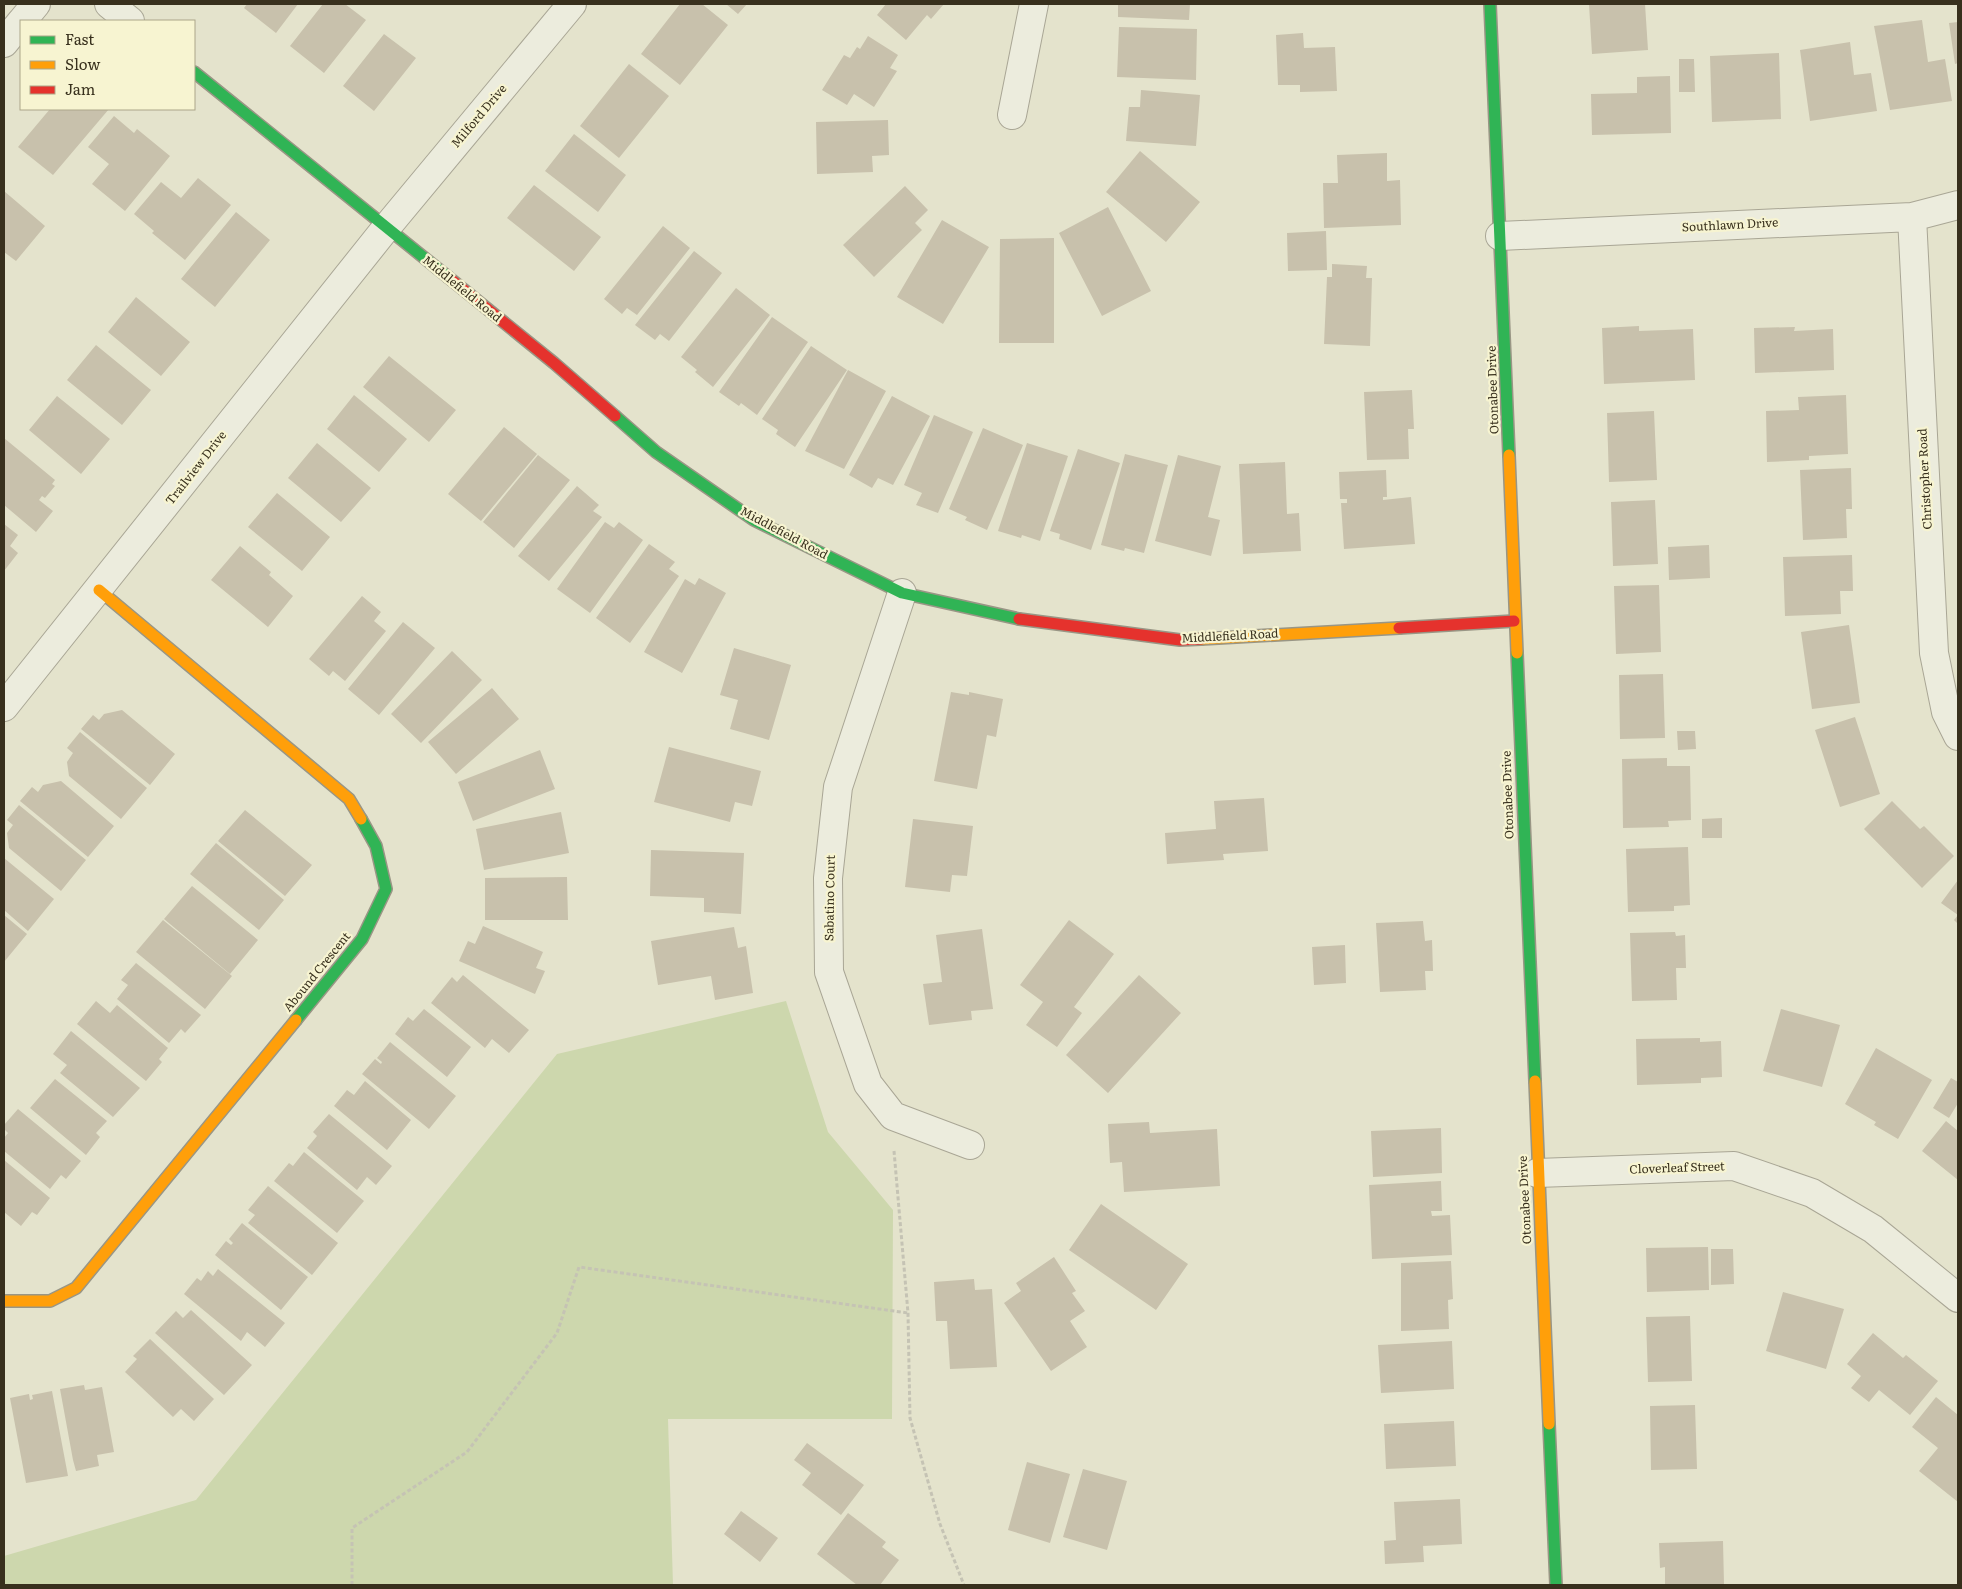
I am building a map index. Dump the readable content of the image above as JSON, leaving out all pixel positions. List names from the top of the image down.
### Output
{
  "streets": {
    "street": [
      "Milford Drive",
      "Southlawn Drive",
      "Middlefield Road",
      "Otonabee Drive",
      "Trailview Drive",
      "Christopher Road",
      "Sabatino Court",
      "Abound Crescent",
      "Cloverleaf Street"
    ]
  },
  "crossings": [
    ["Milford Drive", "Middlefield Road"],
    ["Milford Drive", "Trailview Drive"],
    ["Southlawn Drive", "Otonabee Drive"],
    ["Southlawn Drive", "Christopher Road"],
    ["Middlefield Road", "Otonabee Drive"],
    ["Middlefield Road", "Trailview Drive"],
    ["Middlefield Road", "Sabatino Court"],
    ["Otonabee Drive", "Cloverleaf Street"],
    ["Trailview Drive", "Abound Crescent"]
  ],
  "legend": ["Fast", "Slow", "Jam"]
}
